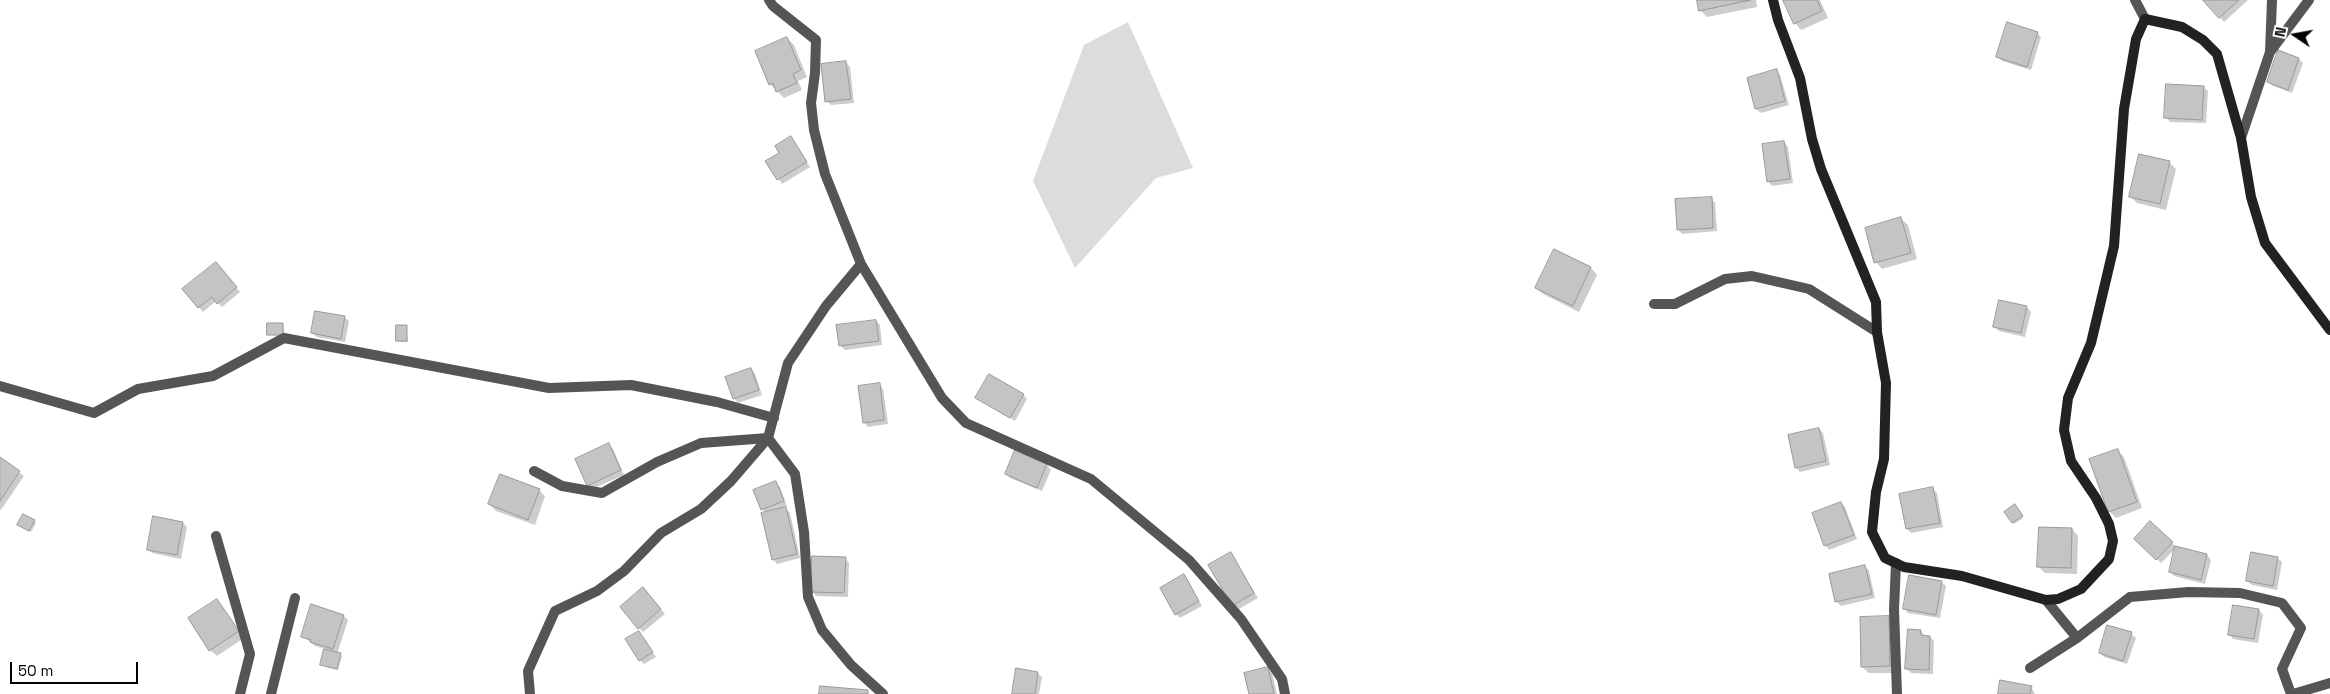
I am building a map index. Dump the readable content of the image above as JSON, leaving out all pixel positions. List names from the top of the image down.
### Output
{
  "scale_bar": "50 m",
  "north": "left"
}
